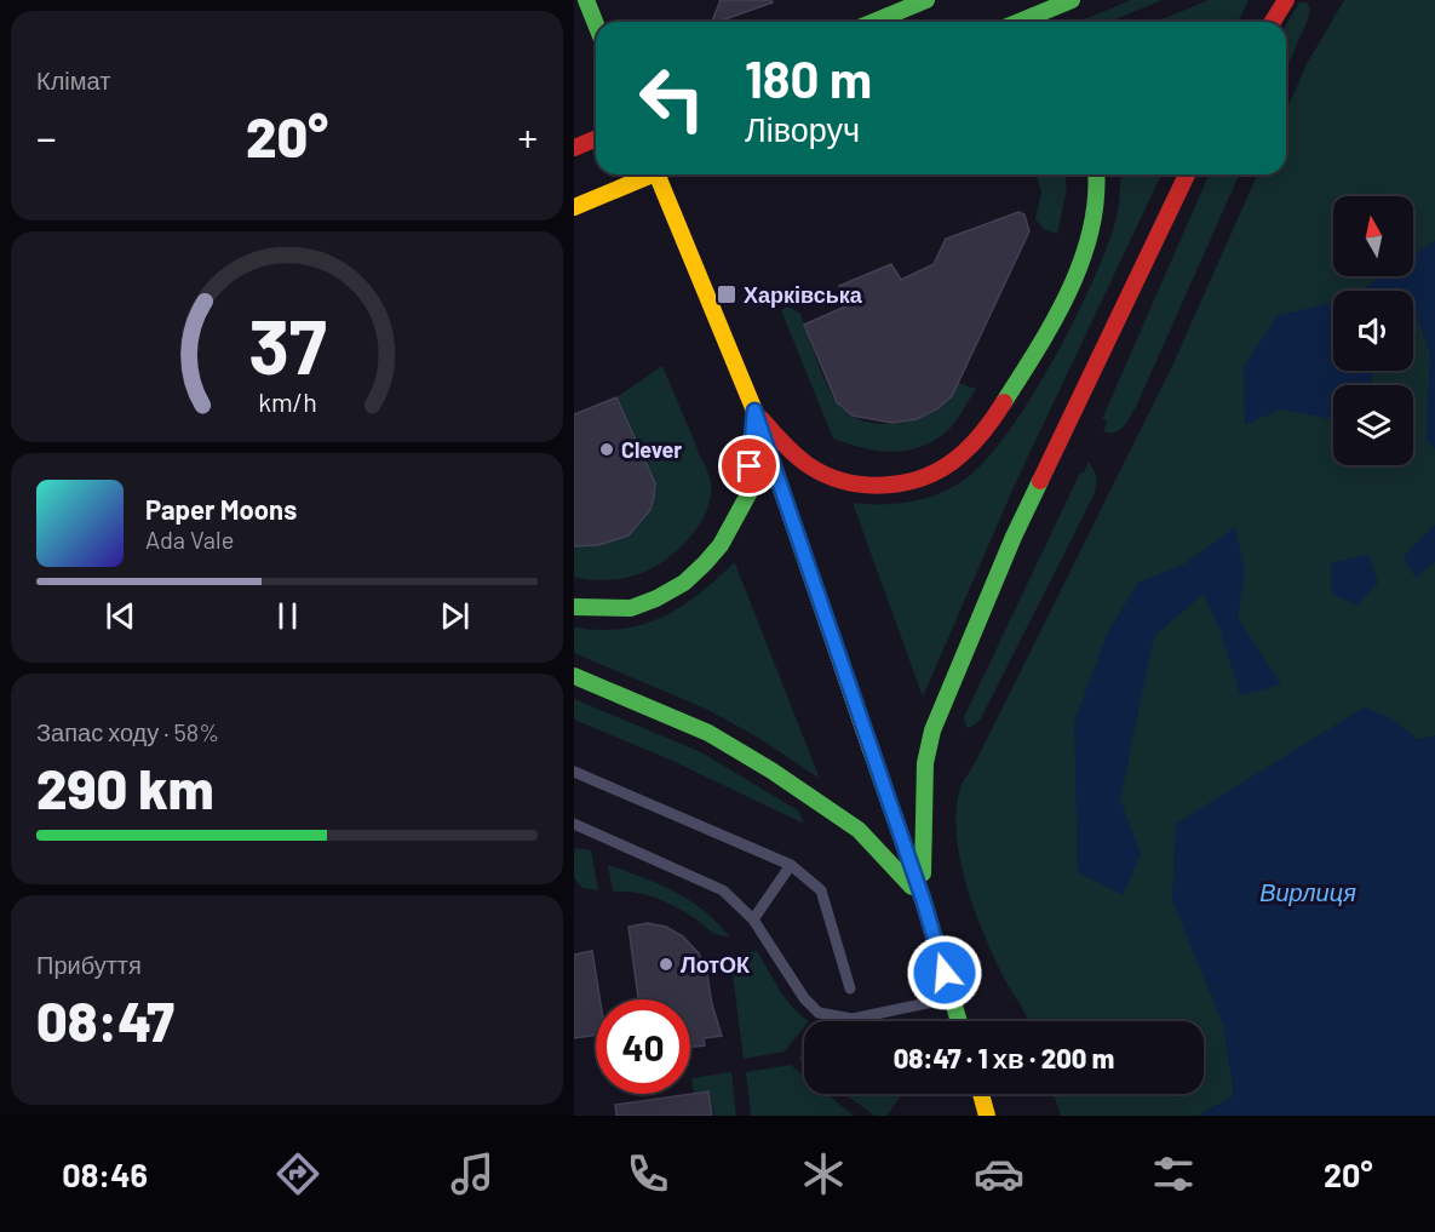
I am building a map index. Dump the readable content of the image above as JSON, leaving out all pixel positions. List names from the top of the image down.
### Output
{
  "water": ["Вирлиця"],
  "places": {
    "transit": ["Харківська"],
    "other": ["Clever", "ЛотОК"]
  },
  "north": "top",
  "page": {
    "tile": [
      "Клімат",
      ["Запас ходу · 58%", "290 km"],
      ["Прибуття", "08:47"]
    ],
    "turn": ["180 m", "Ліворуч"],
    "heat": ["−", "20°", "+"],
    "song": ["Paper Moons", "Ada Vale"],
    "limit": "40",
    "trip": "08:47 · 1 хв · 200 m",
    "tabs": ["08:46", "20°"],
    "gauge": ["37", "km/h"]
  }
}
